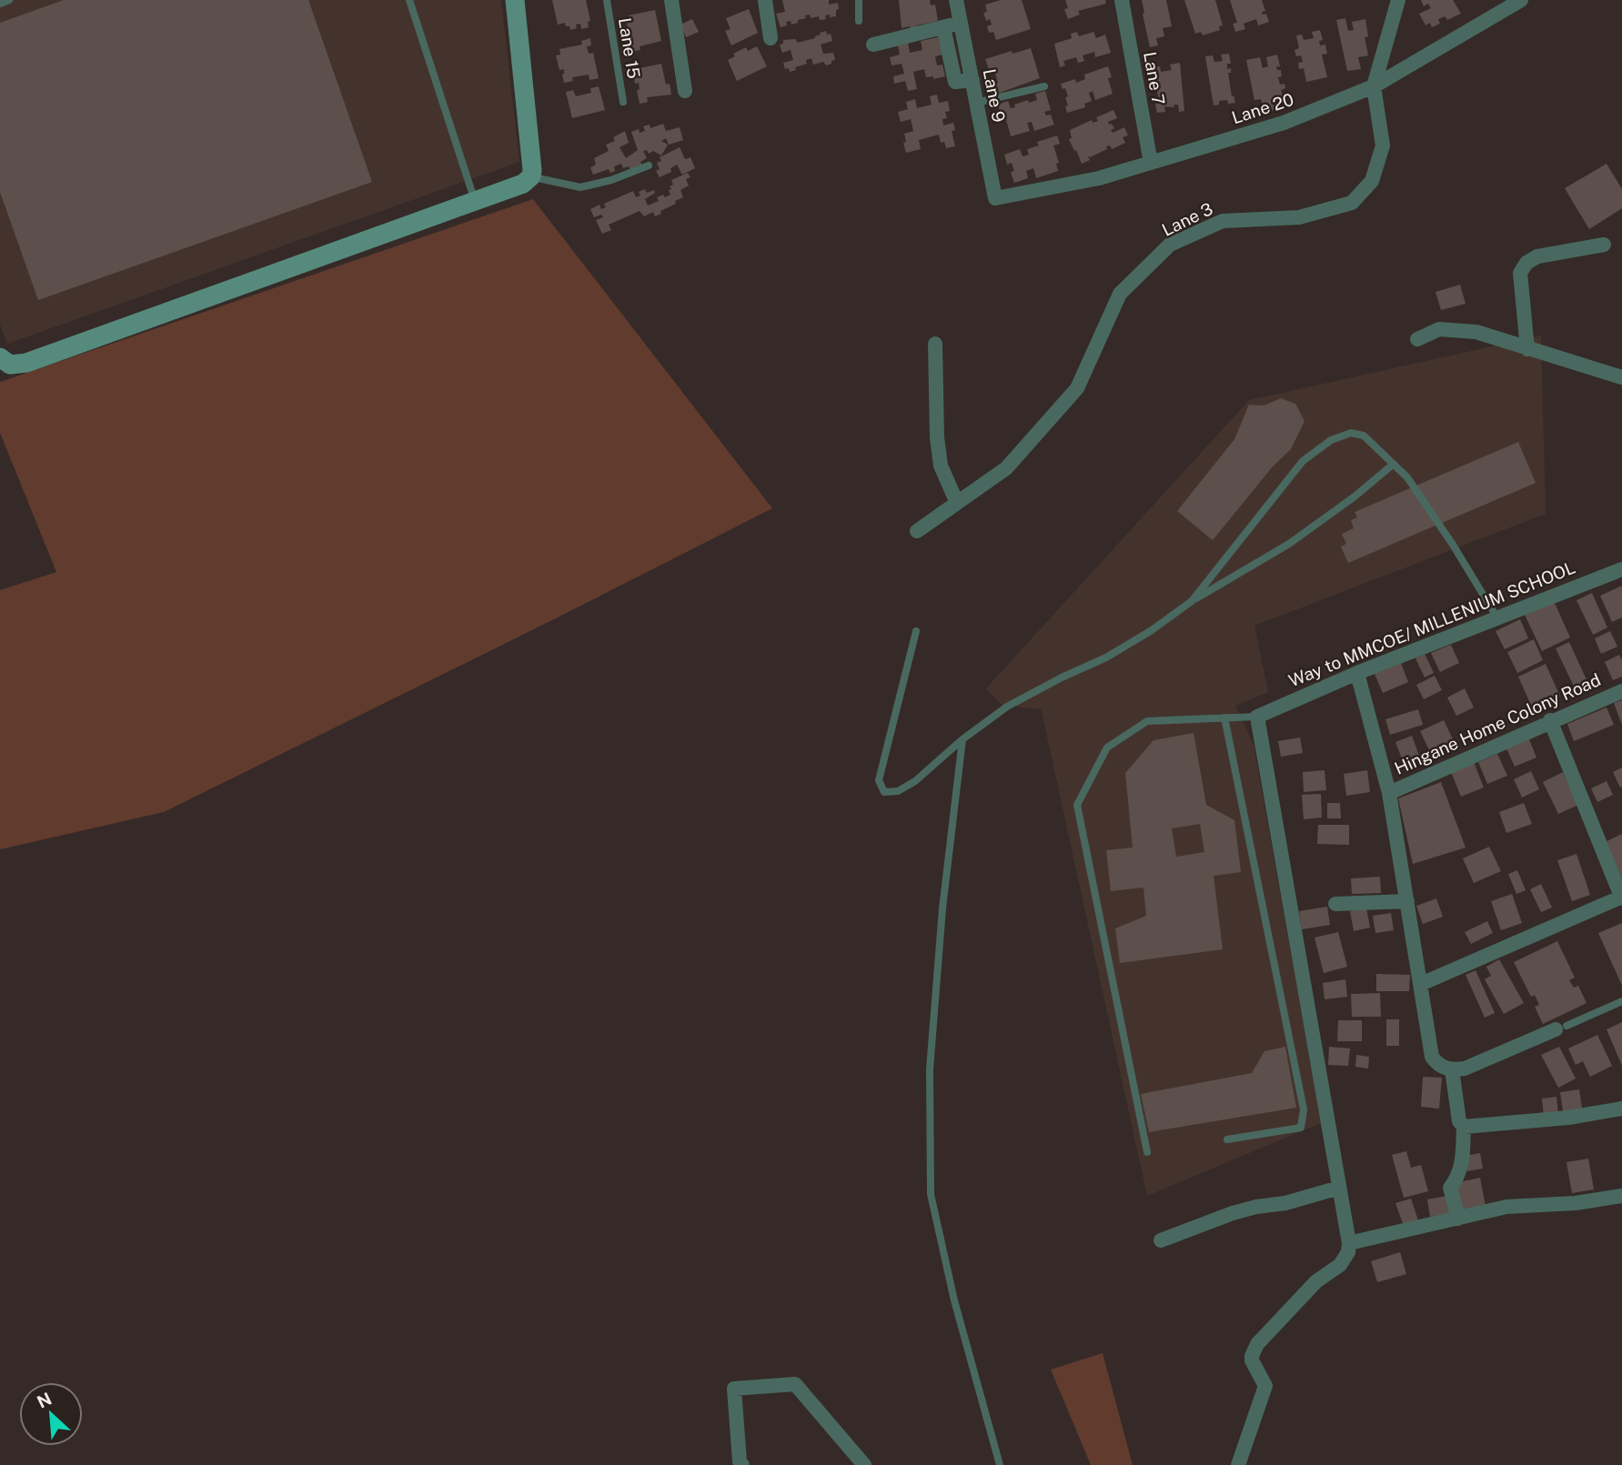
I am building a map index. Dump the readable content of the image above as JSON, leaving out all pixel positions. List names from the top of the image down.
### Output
{
  "streets": {
    "street": [
      "Lane 7",
      "Lane 9",
      "Lane 20",
      "Lane 3",
      "Way to MMCOE/ MILLENIUM SCHOOL",
      "Hingane Home Colony Road"
    ],
    "lane": ["Lane 15"]
  },
  "crossings": [
    ["Lane 7", "Lane 20"],
    ["Lane 9", "Lane 20"],
    ["Lane 20", "Lane 3"]
  ],
  "north": "top left"
}
